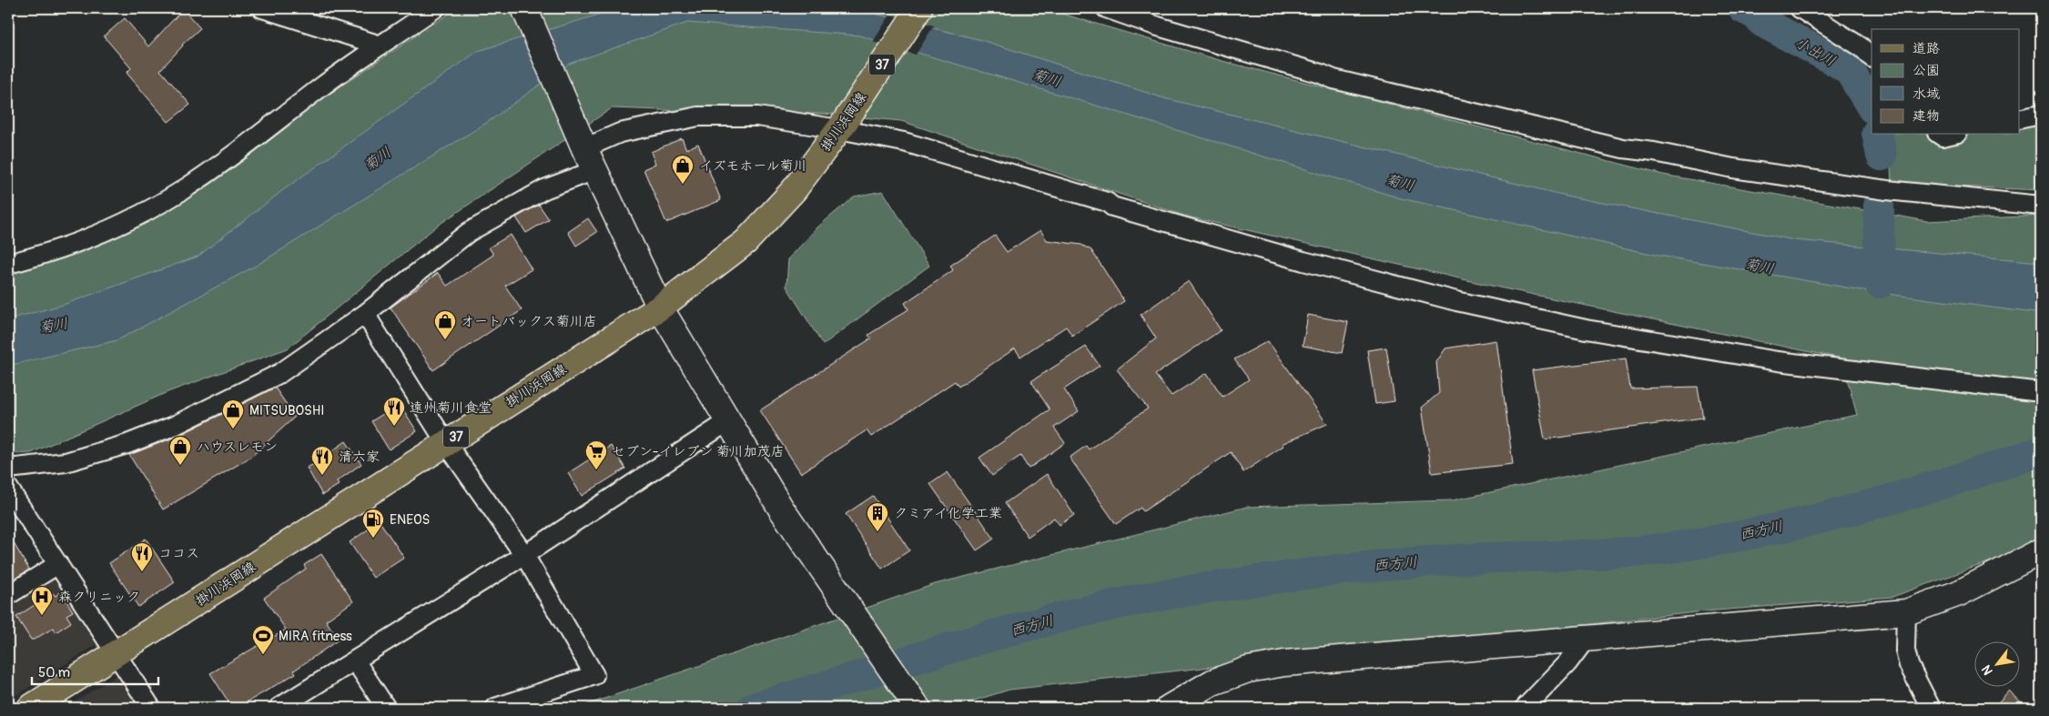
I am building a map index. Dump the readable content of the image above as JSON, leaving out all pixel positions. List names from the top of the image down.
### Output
{
  "streets": {
    "main road": ["37", "掛川浜岡線"]
  },
  "water": ["小出川", "菊川", "西方川"],
  "places": {
    "shop": [
      "イズモホール菊川",
      "オートバックス菊川店",
      "MITSUBOSHI",
      "ハウスレモン"
    ],
    "restaurant": ["遠州菊川食堂", "清六家", "ココス"],
    "supermarket": ["セブン-イレブン 菊川加茂店"],
    "building": ["クミアイ化学工業"],
    "fuel station": ["ENEOS"],
    "hospital": ["森クリニック"],
    "sports": ["MIRA fitness"]
  },
  "legend": [
    "道路",
    "公園",
    "水域",
    "建物"
  ],
  "scale_bar": "50 m",
  "north": "bottom left"
}
